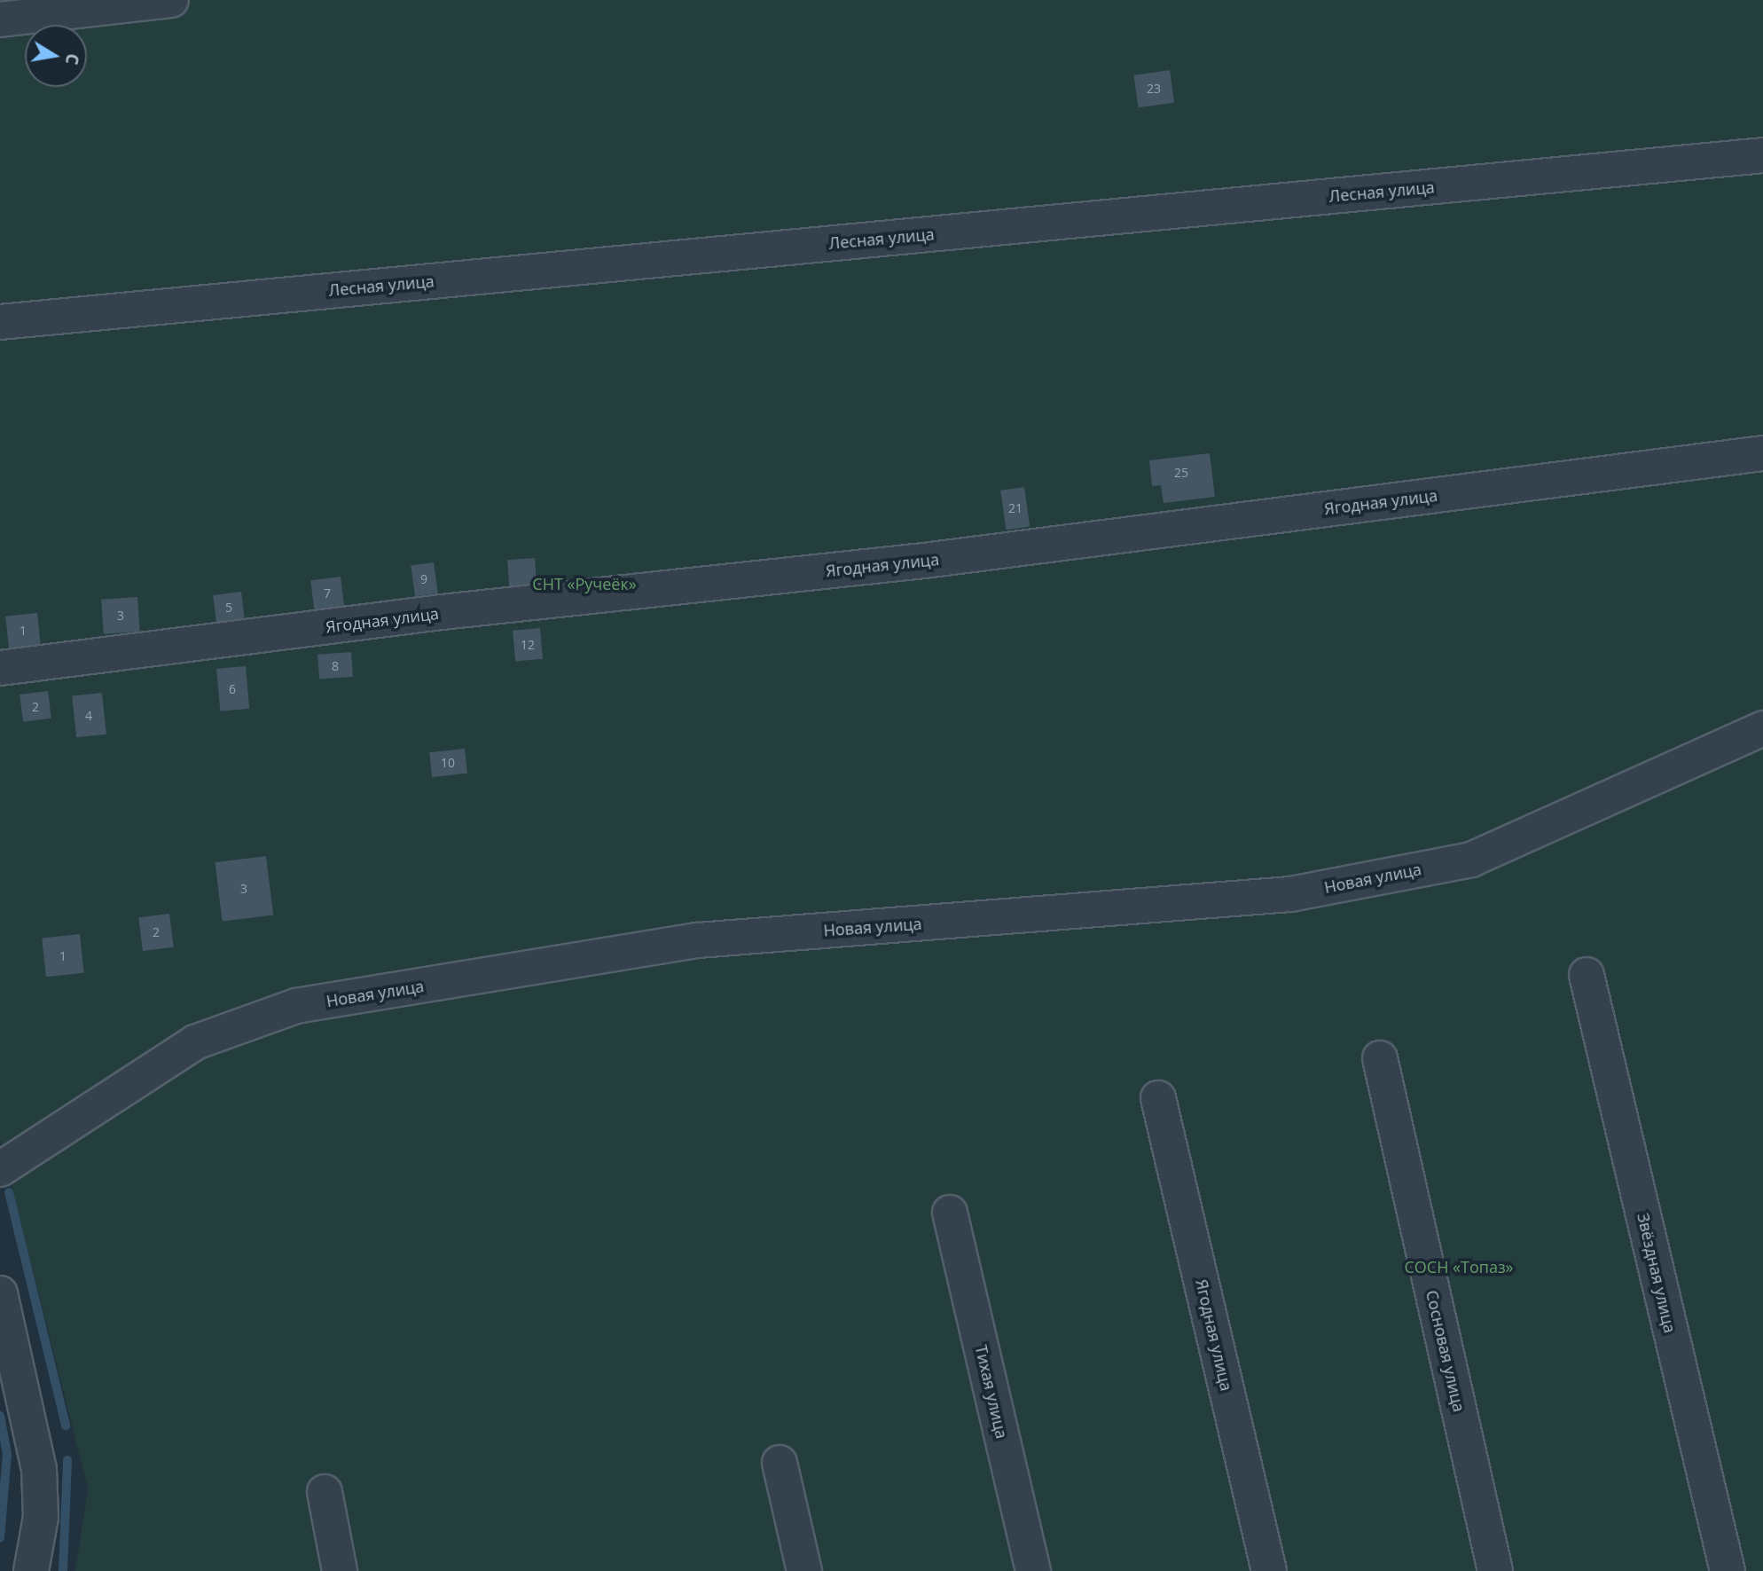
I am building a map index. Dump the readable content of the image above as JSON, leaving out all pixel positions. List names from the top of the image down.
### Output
{
  "streets": {
    "street": [
      "Лесная улица",
      "Ягодная улица",
      "Новая улица",
      "Звёздная улица",
      "Сосновая улица",
      "Тихая улица"
    ]
  },
  "parks": ["СНТ «Ручеёк»", "СОСН «Топаз»"],
  "house_numbers": [
    "23",
    "25",
    "21",
    "9",
    "7",
    "5",
    "3",
    "1",
    "12",
    "8",
    "6",
    "2",
    "4",
    "10",
    "3",
    "2",
    "1"
  ],
  "north": "right"
}
